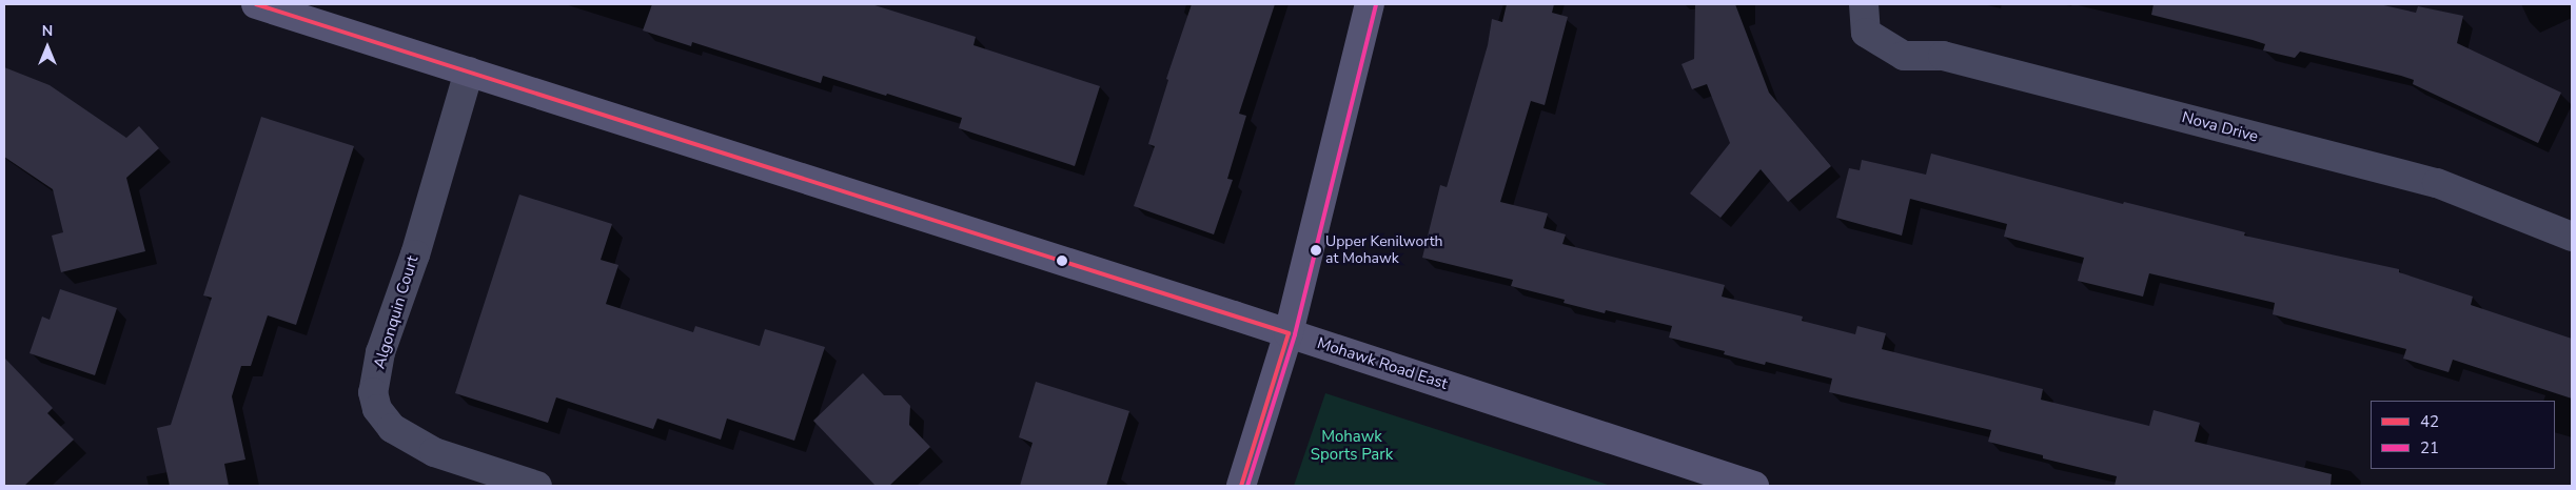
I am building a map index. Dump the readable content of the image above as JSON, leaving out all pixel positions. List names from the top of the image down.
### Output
{
  "streets": {
    "main road": ["Mohawk Road East"],
    "street": ["Nova Drive", "Algonquin Court"]
  },
  "crossings": [
    ["Algonquin Court", "Mohawk Road East"]
  ],
  "parks": ["Mohawk Sports Park"],
  "places": ["Upper Kenilworth at Mohawk"],
  "lines": ["transit line 42", "transit line 21"],
  "legend": ["42", "21"],
  "north": "top"
}
